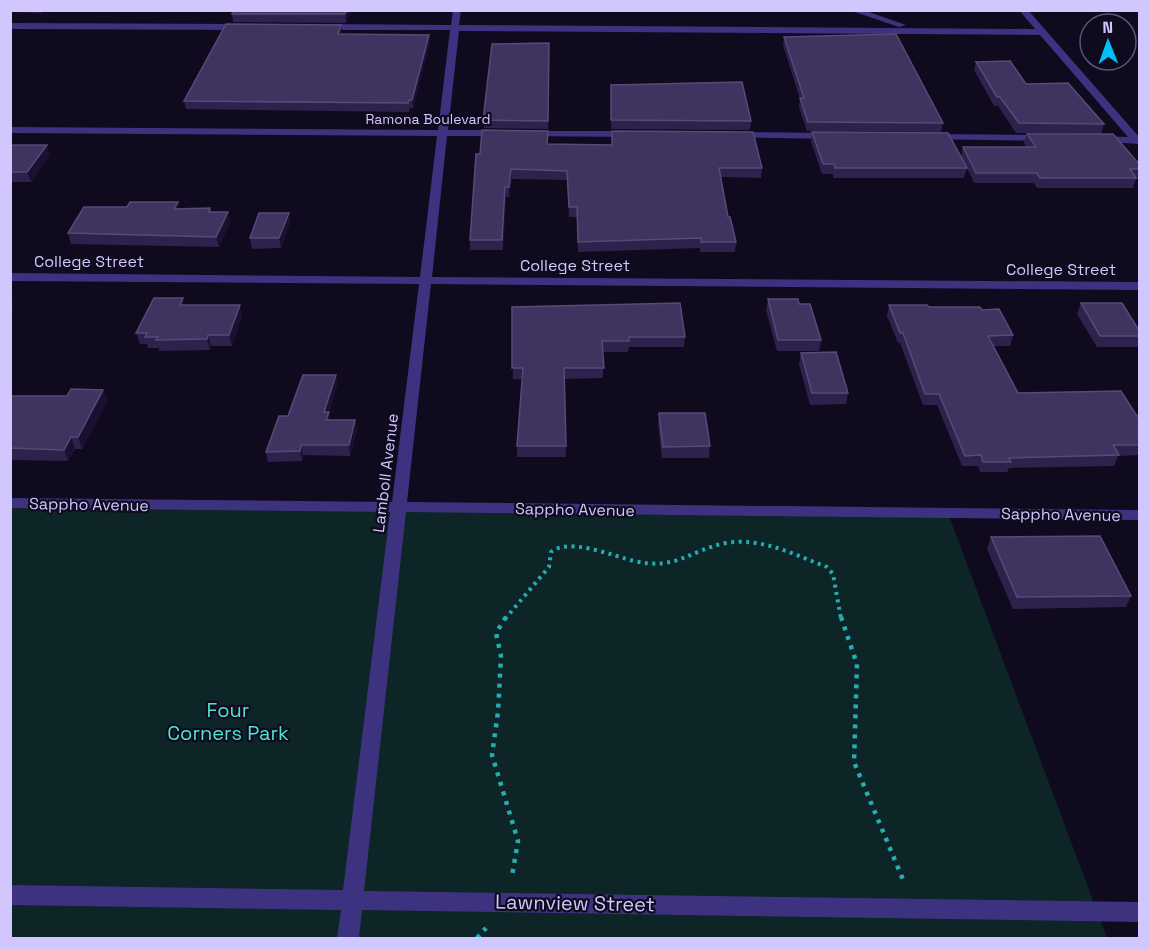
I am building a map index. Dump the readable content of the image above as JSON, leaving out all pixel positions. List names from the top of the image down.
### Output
{
  "streets": {
    "street": [
      "Ramona Boulevard",
      "College Street",
      "Lamboll Avenue",
      "Sappho Avenue",
      "Lawnview Street"
    ]
  },
  "crossings": [
    ["Ramona Boulevard", "Lamboll Avenue"],
    ["College Street", "Lamboll Avenue"],
    ["Lamboll Avenue", "Sappho Avenue"],
    ["Lamboll Avenue", "Lawnview Street"]
  ],
  "parks": ["Four Corners Park"],
  "north": "top"
}
